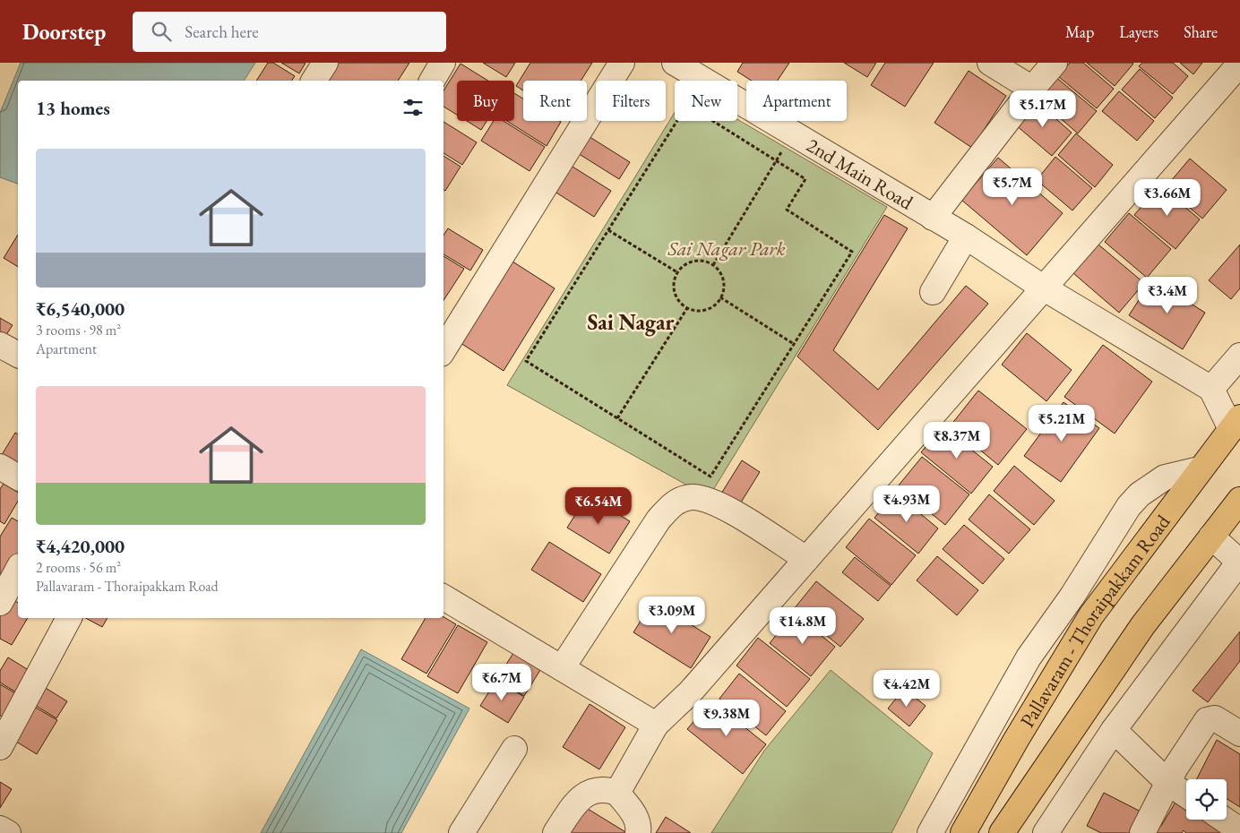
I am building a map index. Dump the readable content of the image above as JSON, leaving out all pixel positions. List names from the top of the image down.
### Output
{
  "streets": {
    "main road": ["Pallavaram - Thoraipakkam Road"],
    "street": ["2nd Main Road"]
  },
  "districts": ["Sai Nagar"],
  "parks": ["Sai Nagar Park"],
  "page": {
    "header": "Doorstep",
    "search": "Search here",
    "nav": ["Map", "Layers", "Share"],
    "chip": [
      "Buy",
      "Rent",
      "Filters",
      "New",
      "Apartment"
    ],
    "heading": "13 homes",
    "price": [
      "₹5.17M",
      "₹5.7M",
      "₹3.66M",
      "₹3.4M",
      "₹5.21M",
      "₹8.37M",
      "₹4.93M",
      "₹6.54M",
      "₹3.09M",
      "₹14.8M",
      "₹6.7M",
      "₹4.42M",
      "₹9.38M"
    ],
    "list": [
      {
        "name": "₹6,540,000",
        "note": "3 rooms · 98 m² · Apartment"
      },
      {
        "name": "₹4,420,000",
        "note": "2 rooms · 56 m² · Pallavaram - Thoraipakkam Road"
      }
    ]
  }
}
